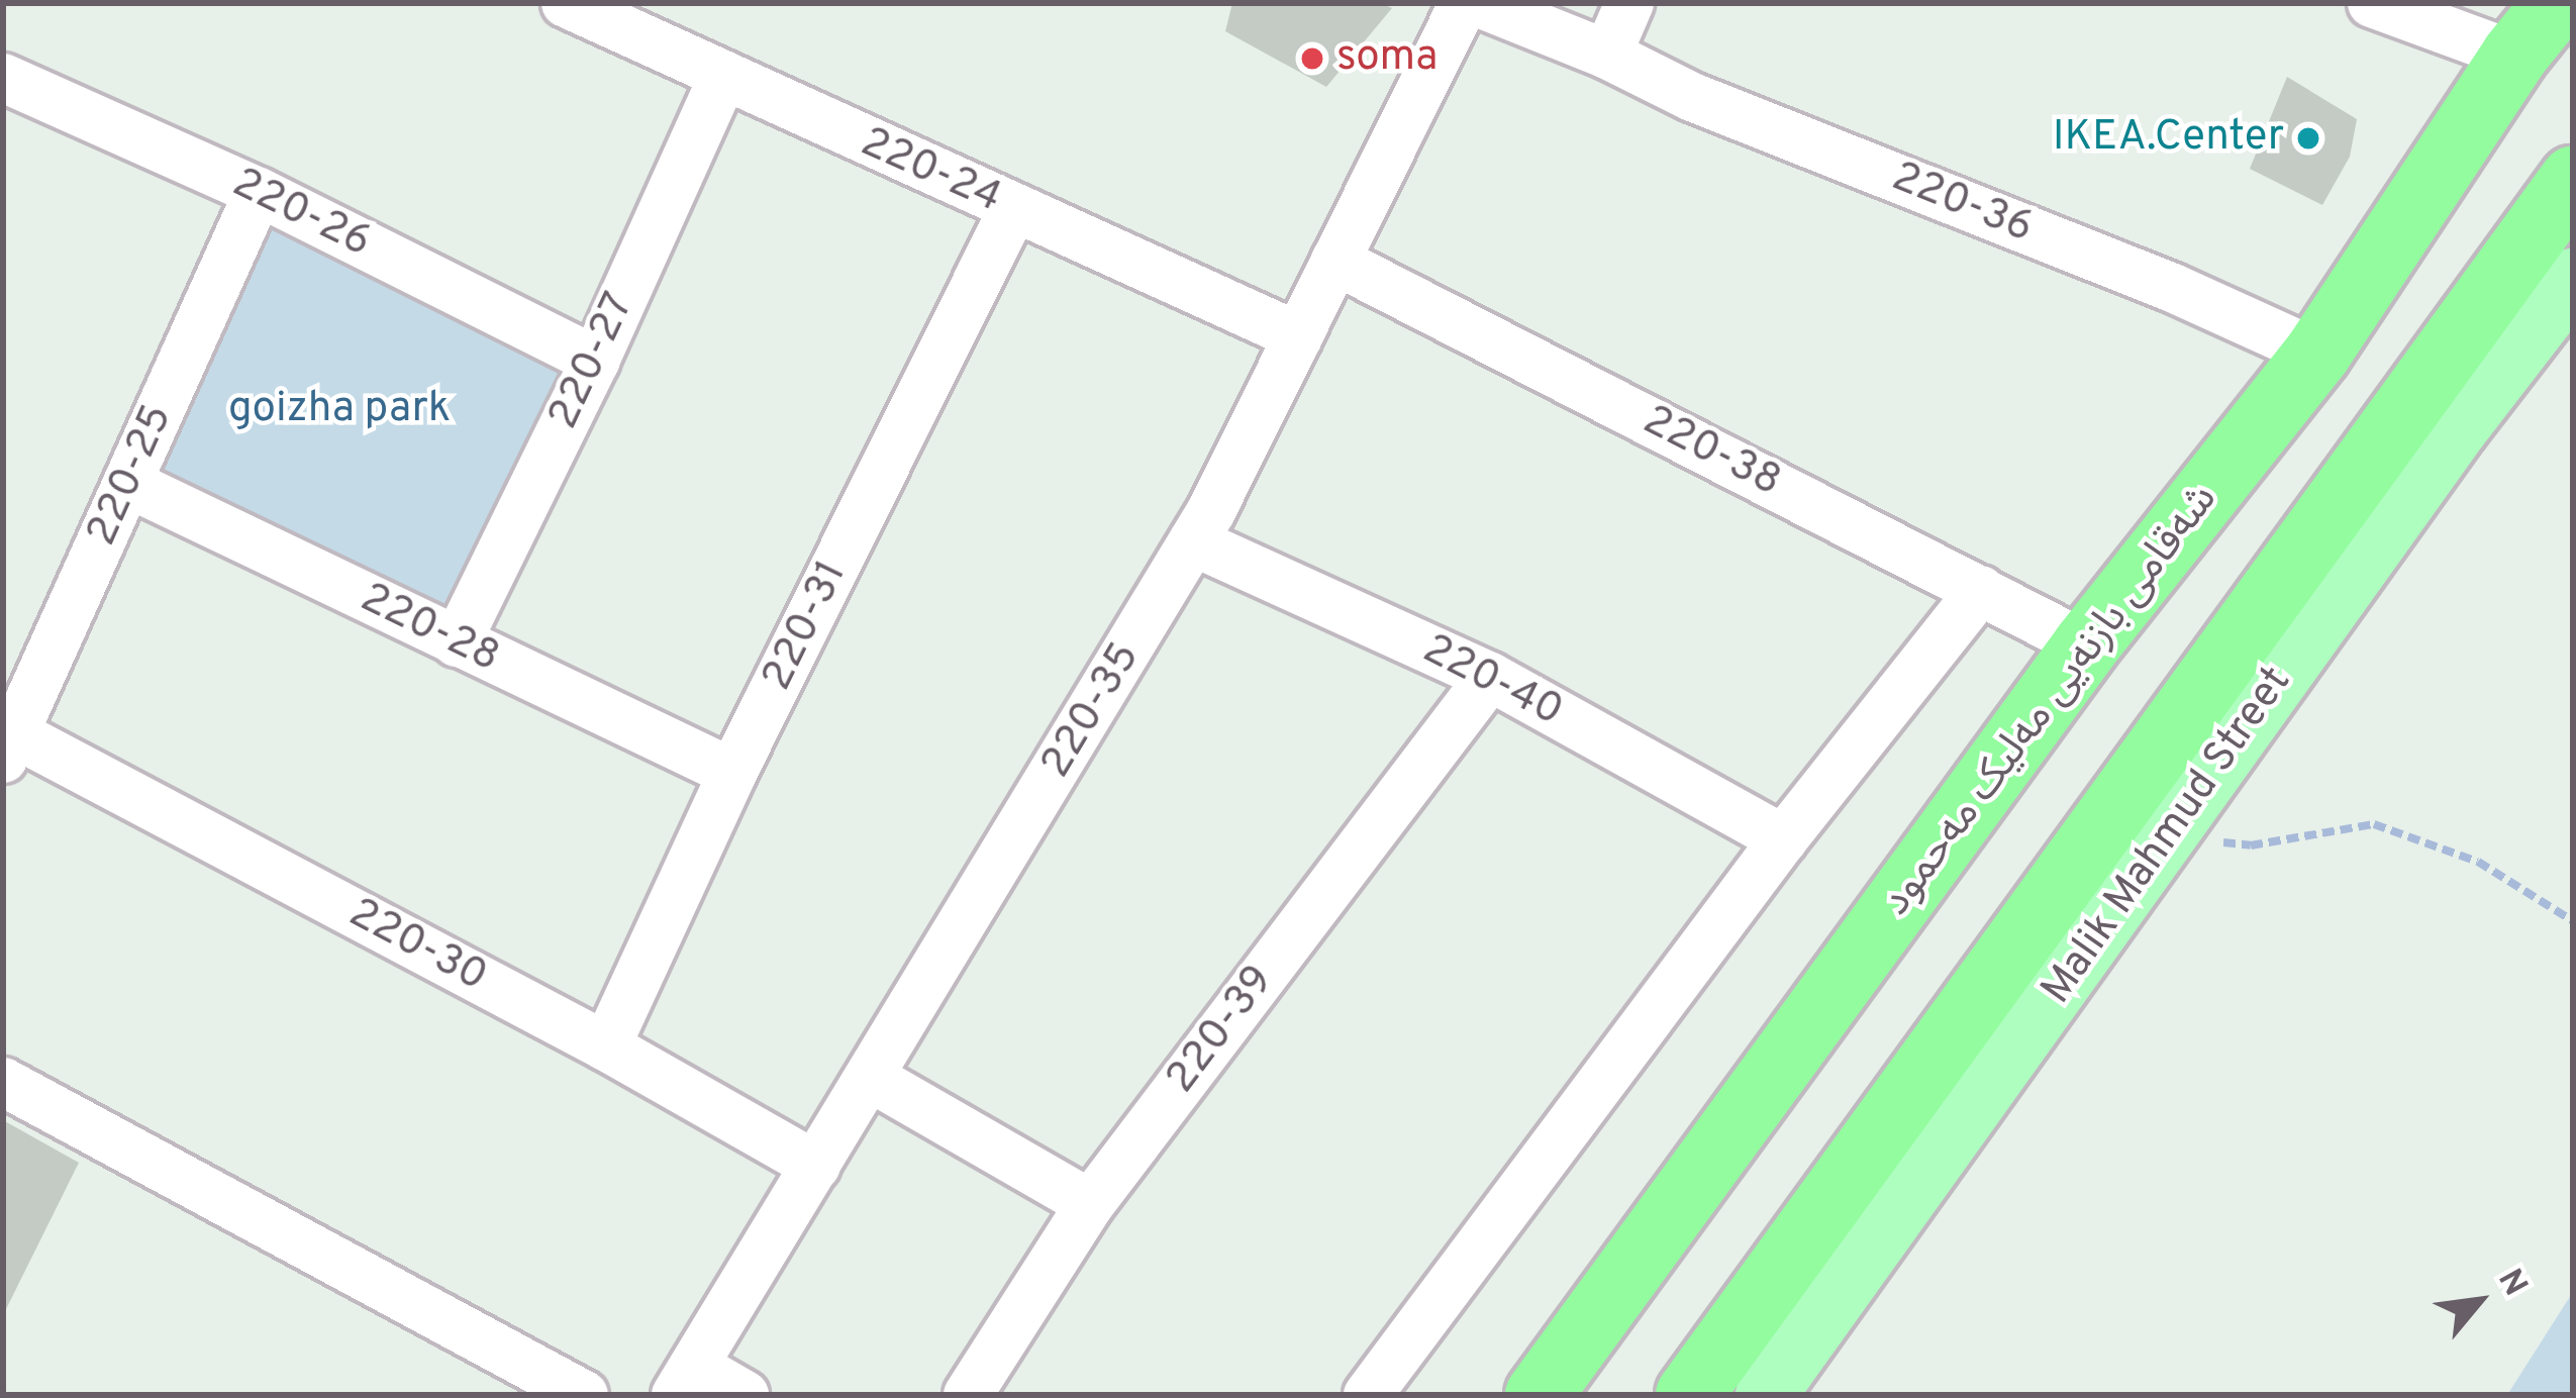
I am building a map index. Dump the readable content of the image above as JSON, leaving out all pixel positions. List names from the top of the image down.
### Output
{
  "streets": {
    "highway": ["شەقامی بازنەیی مەلیک مەحمود"],
    "main road": ["Malik Mahmud Street"],
    "street": [
      "220-24",
      "220-36",
      "220-26",
      "220-27",
      "220-38",
      "220-25",
      "220-31",
      "220-28",
      "220-40",
      "220-35",
      "220-30",
      "220-39"
    ]
  },
  "crossings": [
    ["220-24", "220-27"],
    ["220-24", "220-31"],
    ["220-24", "220-35"],
    ["220-36", "شەقامی بازنەیی مەلیک مەحمود"],
    ["220-26", "220-27"],
    ["220-26", "220-25"],
    ["220-27", "220-28"],
    ["220-38", "شەقامی بازنەیی مەلیک مەحمود"],
    ["220-38", "220-35"],
    ["220-25", "220-28"],
    ["220-25", "220-30"],
    ["220-31", "220-28"],
    ["220-31", "220-30"],
    ["220-40", "220-35"],
    ["220-40", "220-39"],
    ["220-35", "220-30"]
  ],
  "parks": ["goizha park"],
  "places": ["soma", "IKEA.Center"],
  "north": "top right"
}
